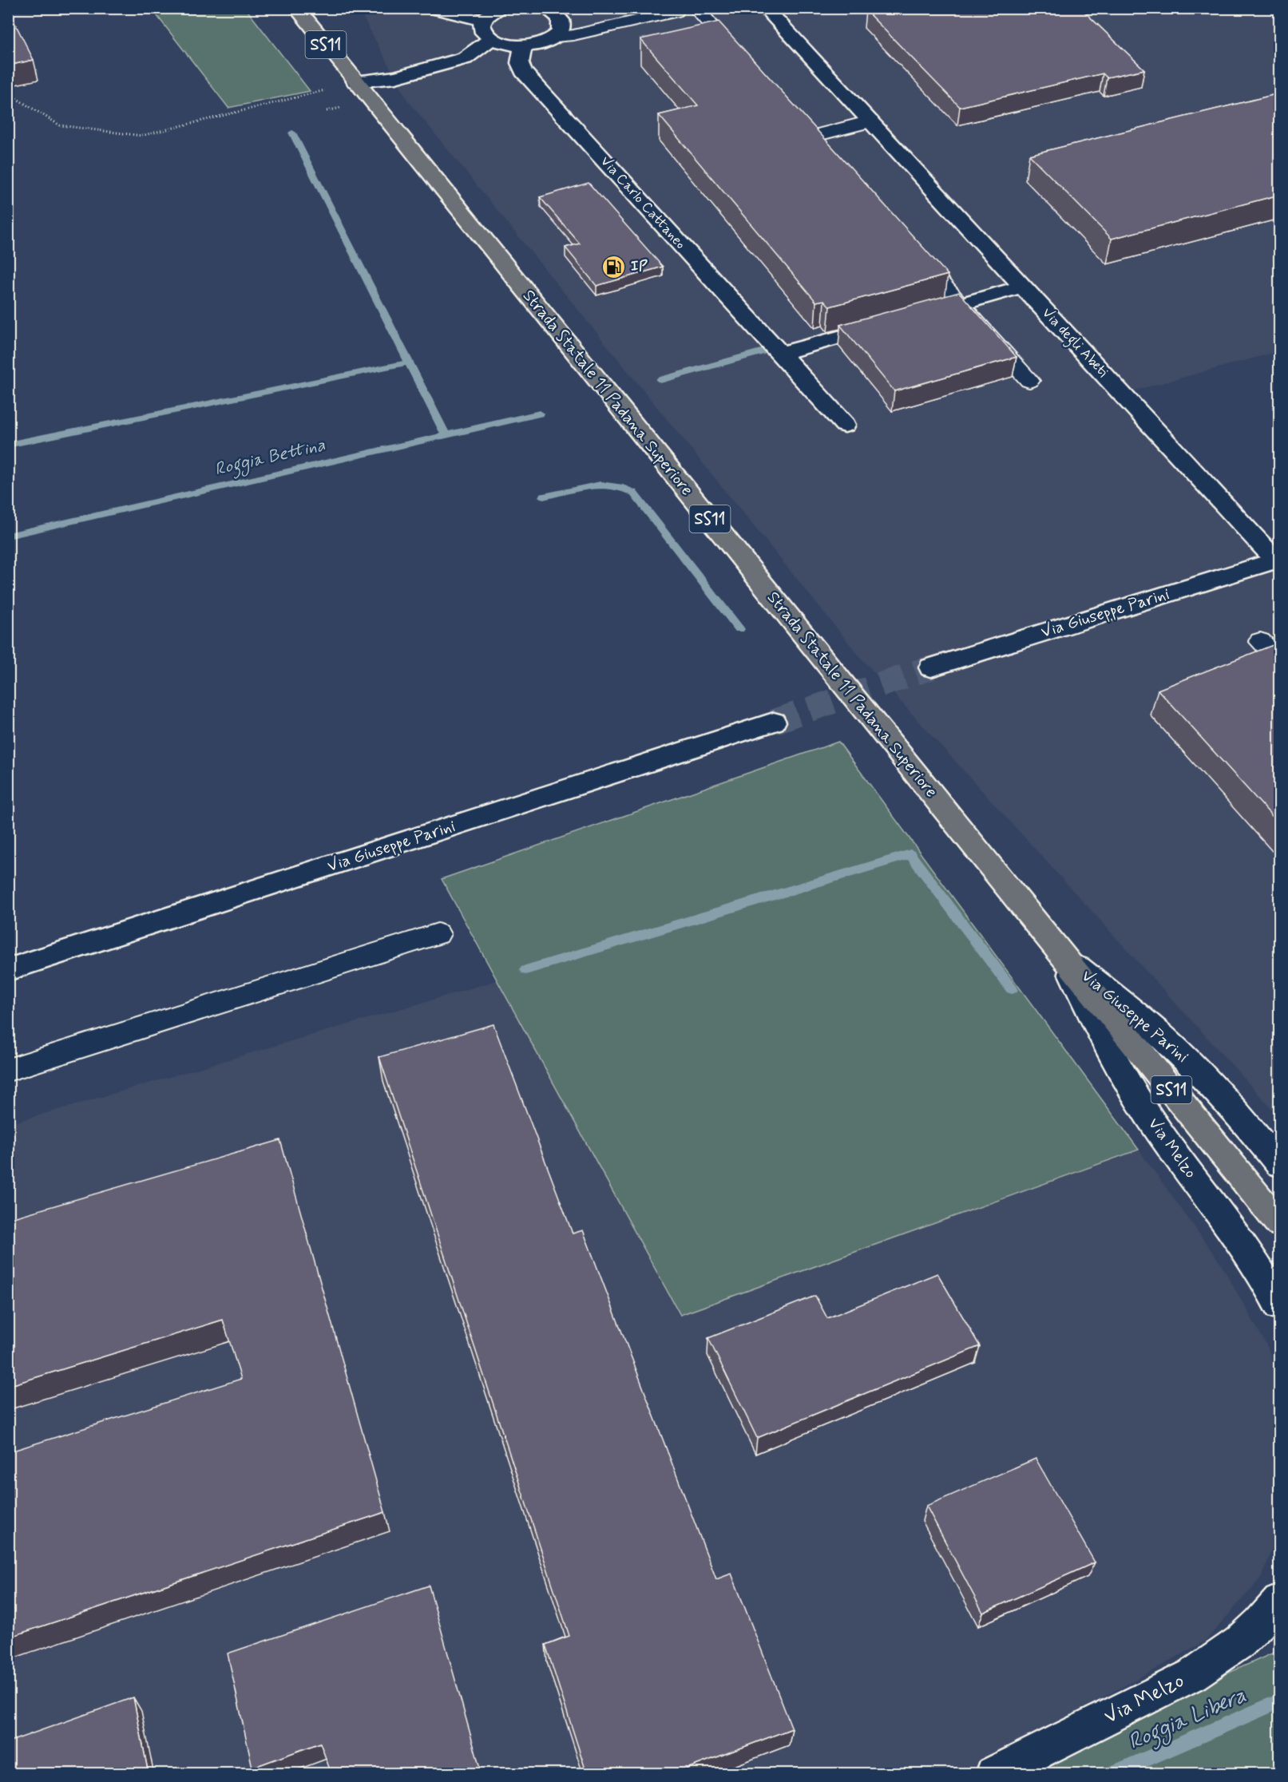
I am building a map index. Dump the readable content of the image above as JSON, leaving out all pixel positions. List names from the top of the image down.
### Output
{
  "streets": {
    "main road": ["SS11", "Strada Statale 11 Padana Superiore"],
    "street": [
      "Via Carlo Cattaneo",
      "Via degli Abeti",
      "Via Giuseppe Parini",
      "Via Melzo"
    ]
  },
  "crossings": [
    ["SS11", "Strada Statale 11 Padana Superiore"],
    ["SS11", "Via Giuseppe Parini"],
    ["SS11", "Via Melzo"],
    ["Via degli Abeti", "Via Giuseppe Parini"],
    ["Strada Statale 11 Padana Superiore", "Via Giuseppe Parini"],
    ["Strada Statale 11 Padana Superiore", "Via Melzo"],
    ["Via Giuseppe Parini", "Via Melzo"]
  ],
  "water": ["Roggia Bettina", "Roggia Libera"],
  "places": {
    "fuel station": ["IP"]
  }
}
